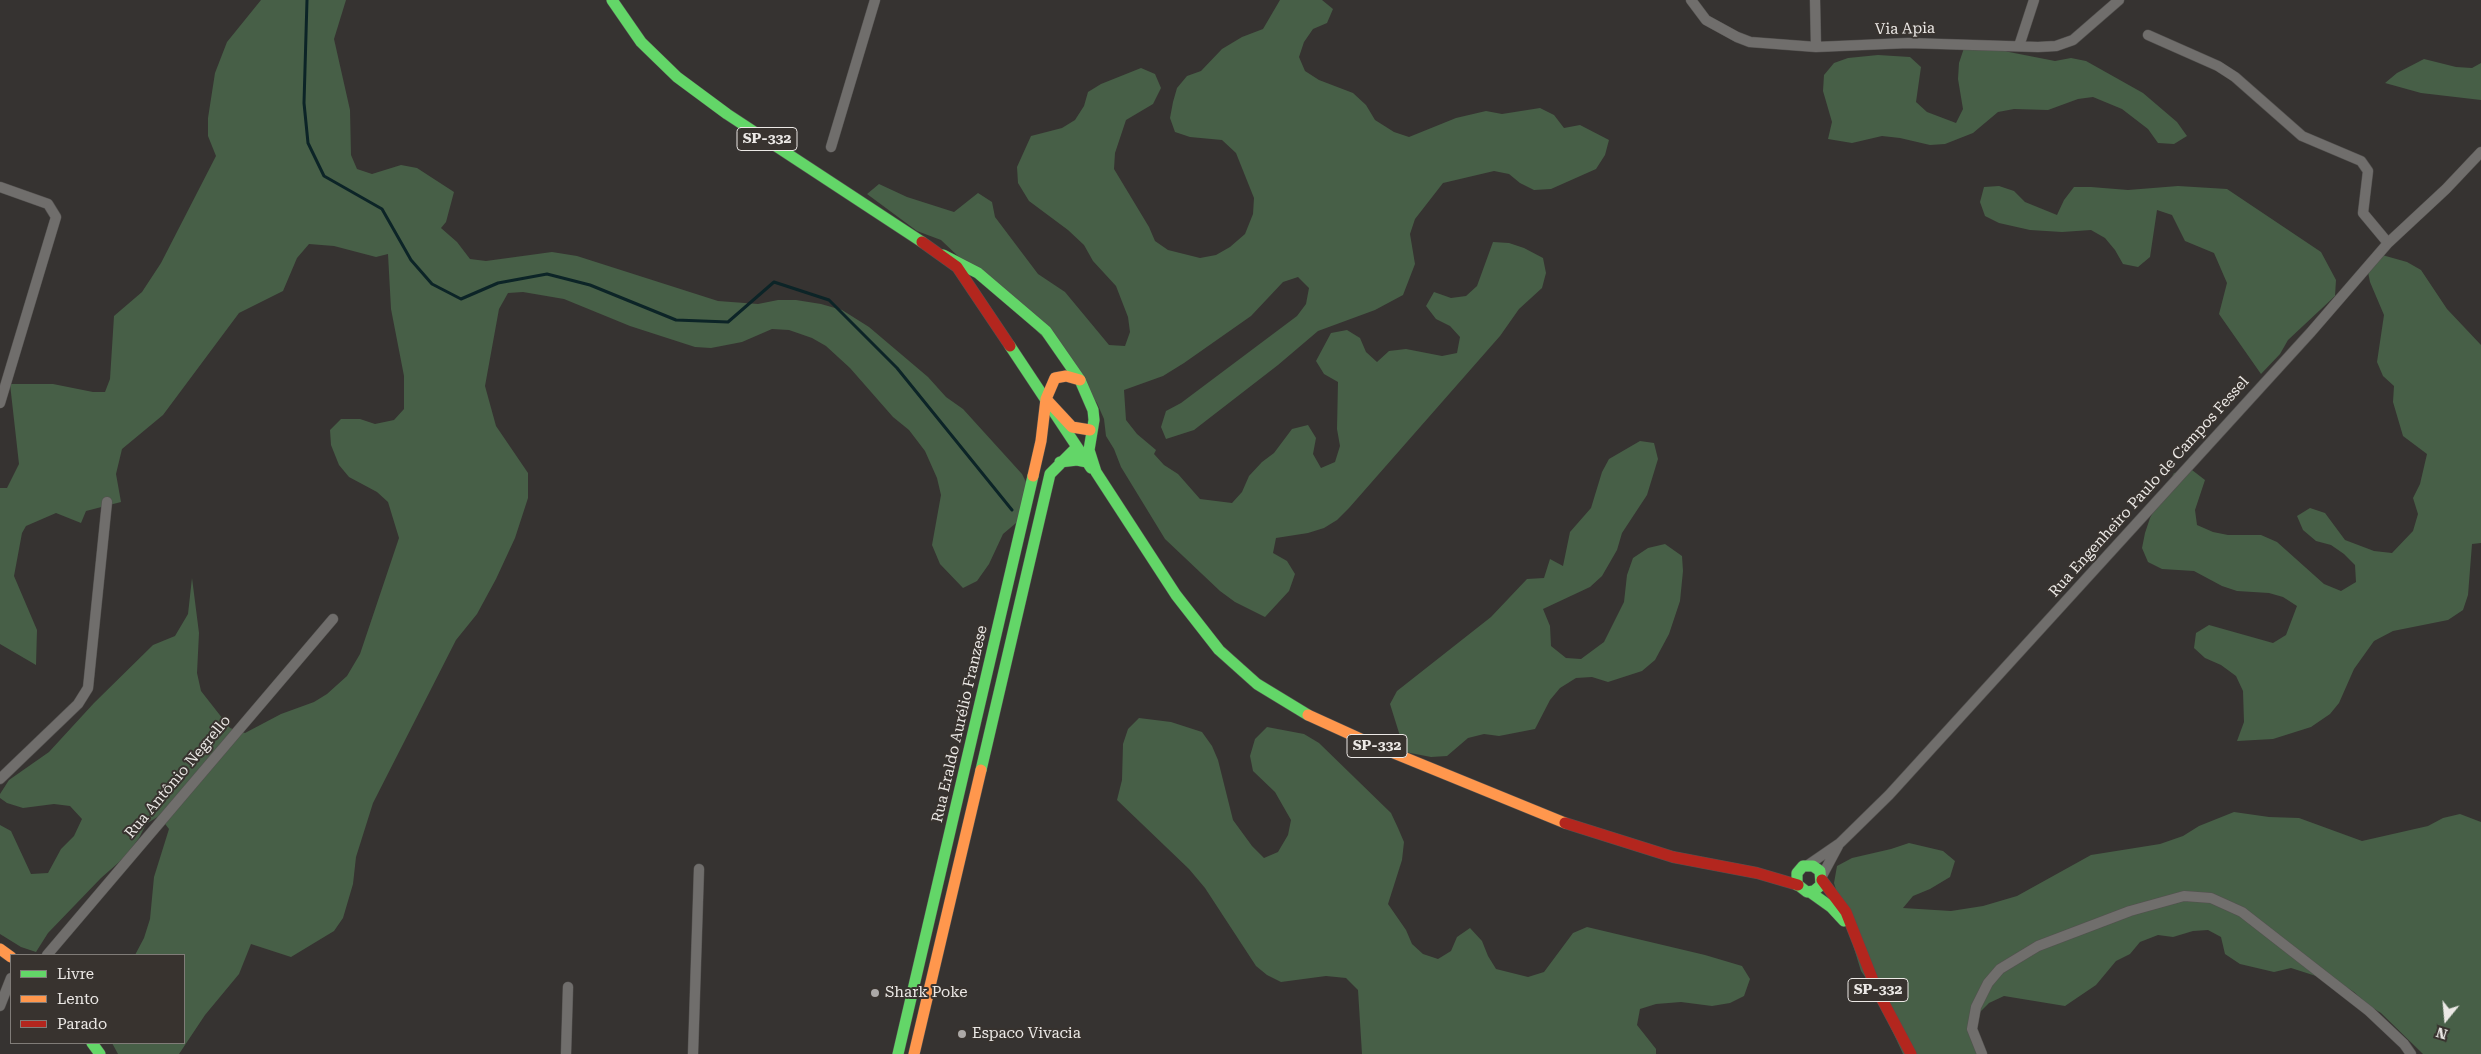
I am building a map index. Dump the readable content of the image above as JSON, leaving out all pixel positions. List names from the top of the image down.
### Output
{
  "streets": {
    "main road": ["SP-332", "Rua Eraldo Aurélio Franzese"],
    "street": ["Via Apia", "Rua Engenheiro Paulo de Campos Fessel", "Rua Antônio Negrello"]
  },
  "crossings": [
    ["SP-332", "Rua Engenheiro Paulo de Campos Fessel"],
    ["SP-332", "Rua Eraldo Aurélio Franzese"]
  ],
  "places": ["Shark Poke", "Espaco Vivacia"],
  "legend": ["Livre", "Lento", "Parado"],
  "north": "bottom"
}
